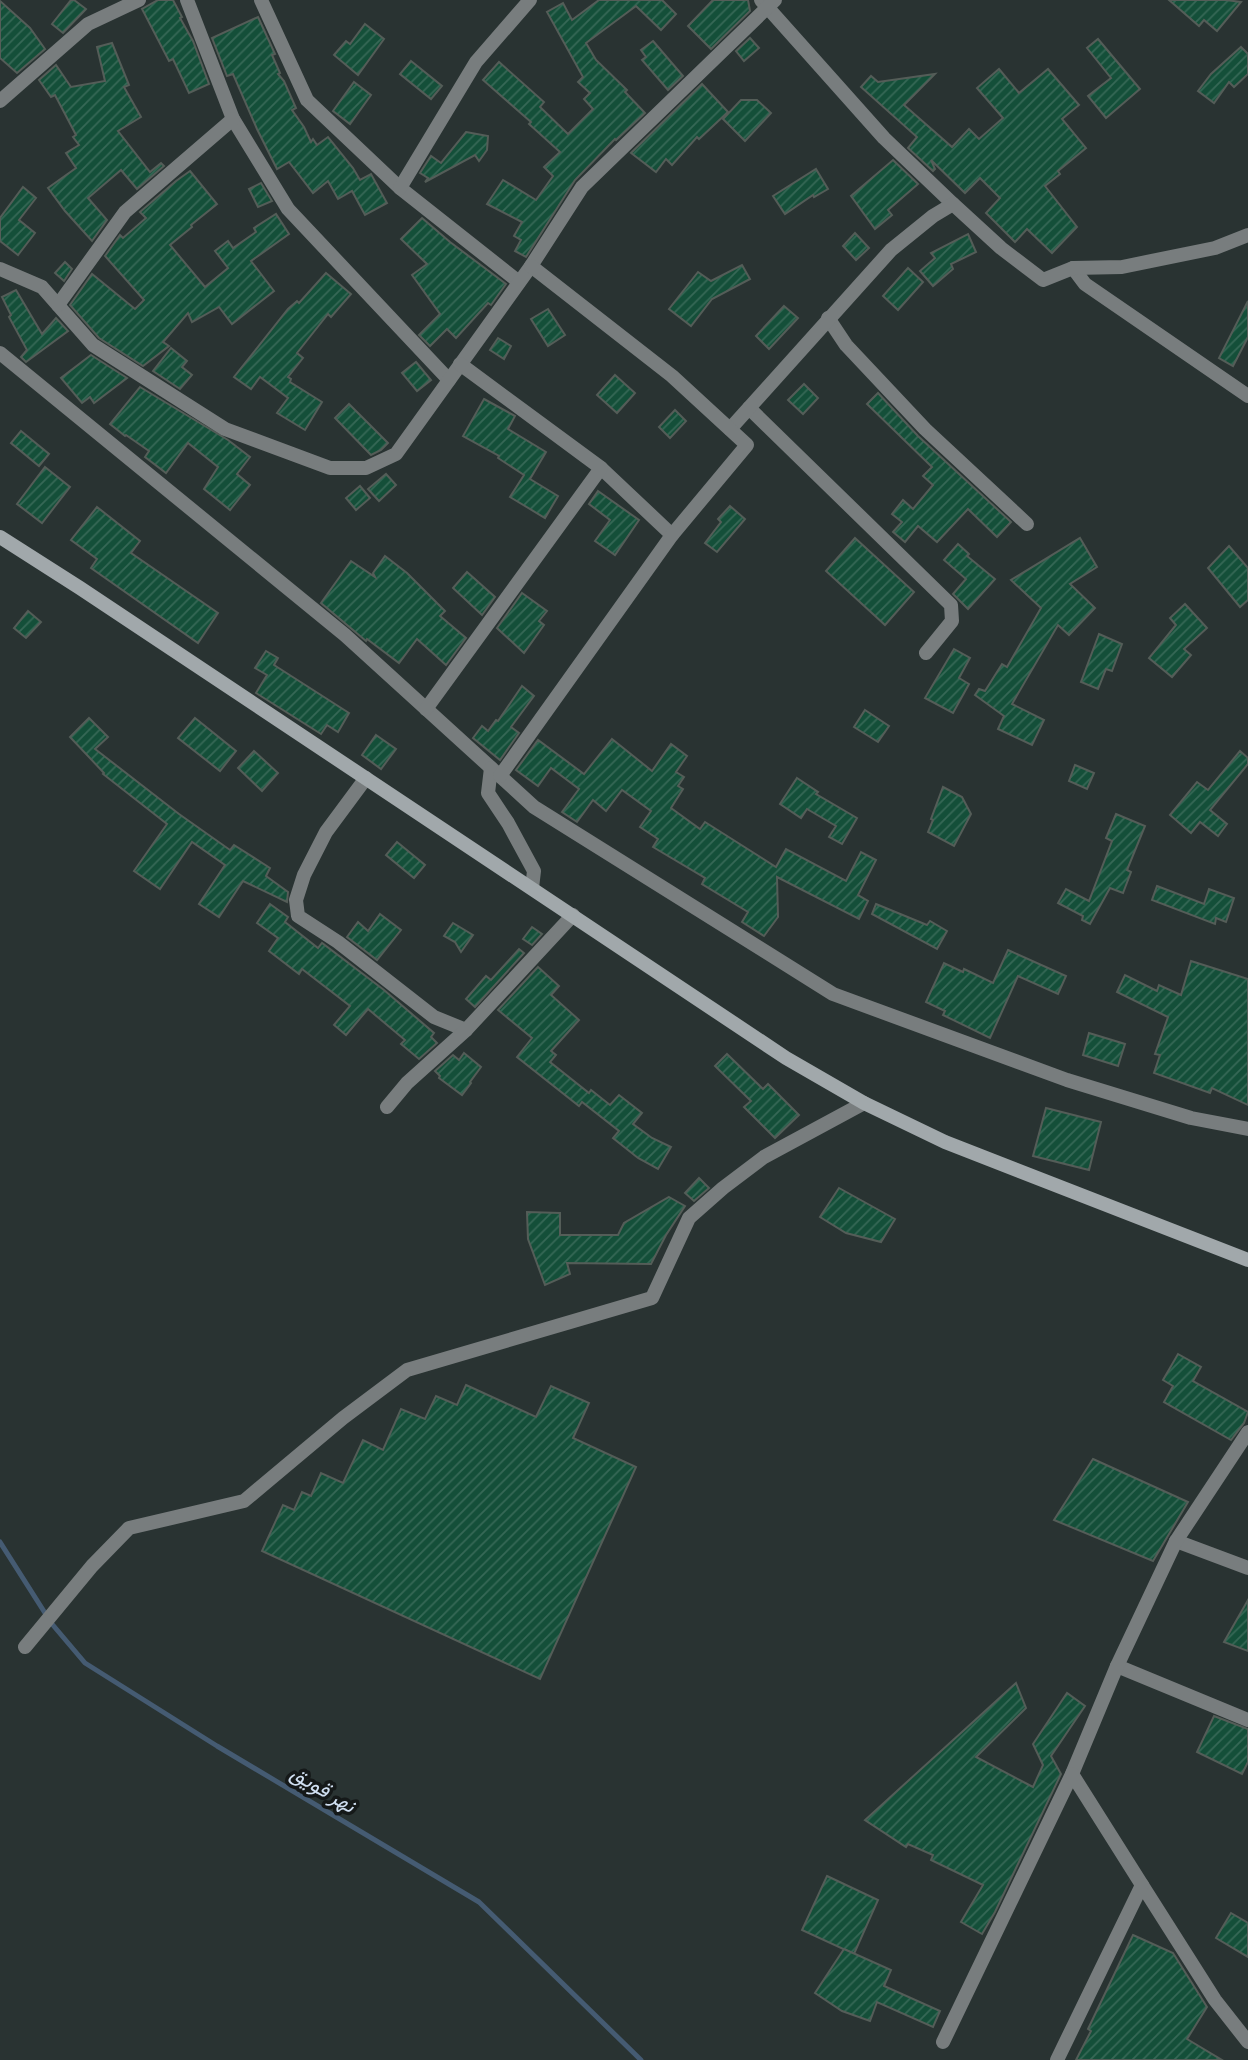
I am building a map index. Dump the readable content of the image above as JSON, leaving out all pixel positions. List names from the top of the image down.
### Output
{
  "water": ["نهر قويق"]
}
